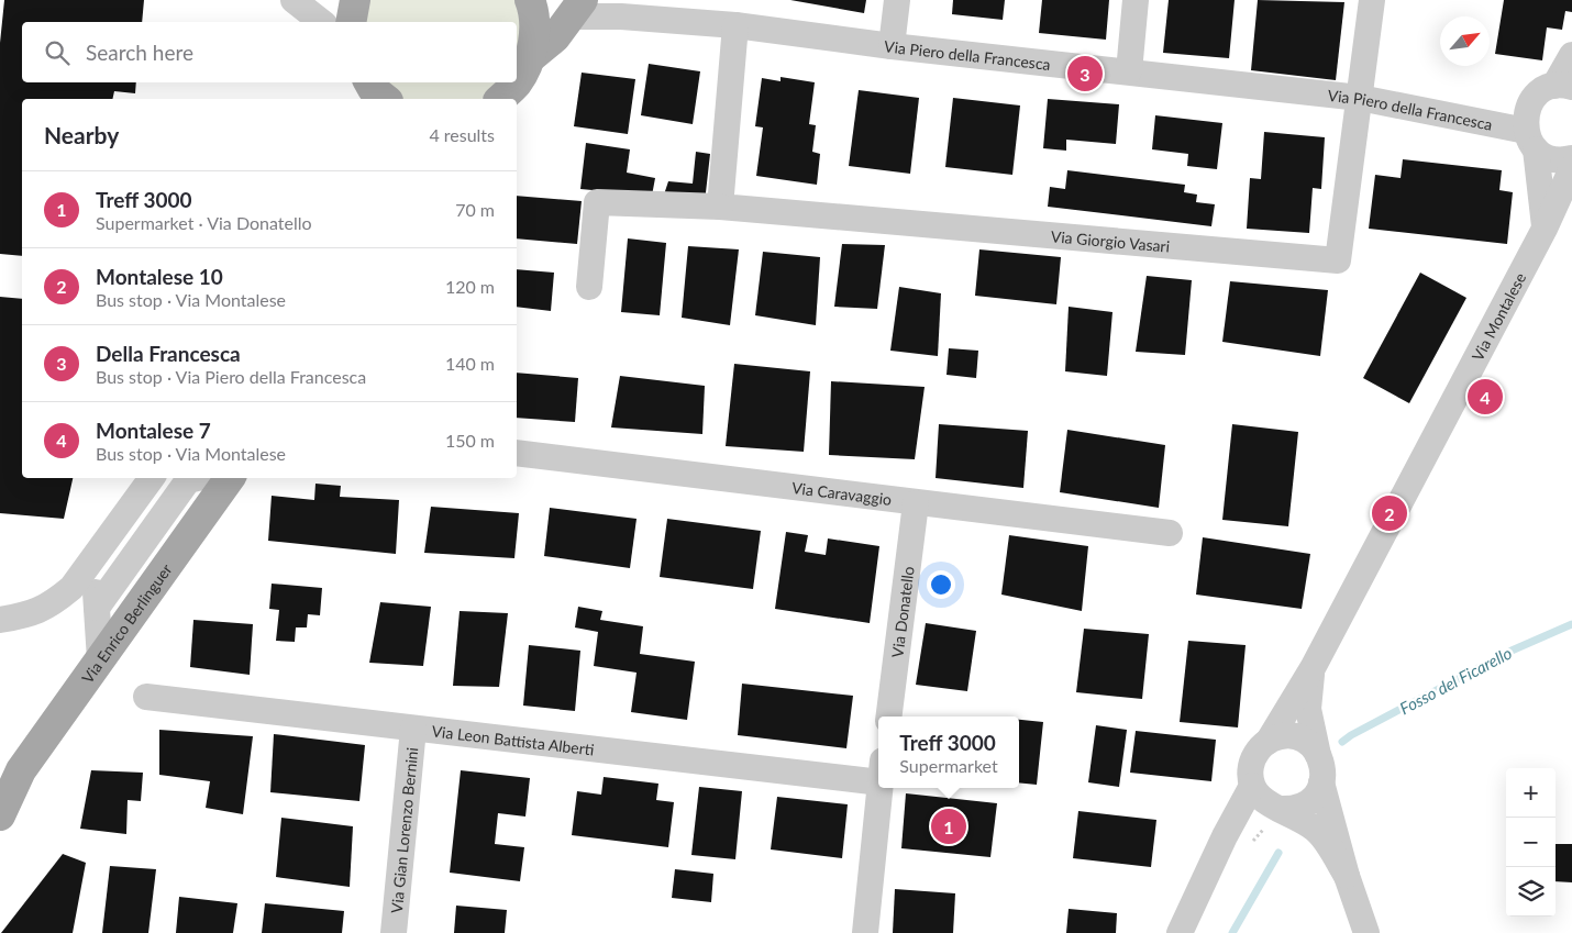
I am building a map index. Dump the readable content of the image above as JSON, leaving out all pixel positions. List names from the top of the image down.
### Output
{
  "streets": {
    "main road": ["Via Enrico Berlinguer"],
    "street": [
      "Via Piero della Francesca",
      "Via Giorgio Vasari",
      "Via Montalese",
      "Via Caravaggio",
      "Via Donatello",
      "Via Leon Battista Alberti",
      "Via Gian Lorenzo Bernini"
    ]
  },
  "crossings": [
    ["Via Piero della Francesca", "Via Giorgio Vasari"],
    ["Via Caravaggio", "Via Donatello"],
    ["Via Leon Battista Alberti", "Via Gian Lorenzo Bernini"]
  ],
  "water": ["Fosso del Ficarello"],
  "north": "top right",
  "page": {
    "search": "Search here",
    "pins": [
      "3",
      "4",
      "2",
      "1"
    ],
    "heading": ["Nearby", "4 results"],
    "list": [
      {
        "mark": "1",
        "name": "Treff 3000",
        "note": "Supermarket · Via Donatello",
        "value": "70 m"
      },
      {
        "mark": "2",
        "name": "Montalese 10",
        "note": "Bus stop · Via Montalese",
        "value": "120 m"
      },
      {
        "mark": "3",
        "name": "Della Francesca",
        "note": "Bus stop · Via Piero della Francesca",
        "value": "140 m"
      },
      {
        "mark": "4",
        "name": "Montalese 7",
        "note": "Bus stop · Via Montalese",
        "value": "150 m"
      }
    ],
    "popup": ["Treff 3000", "Supermarket"],
    "map_buttons": ["+", "−"]
  }
}
